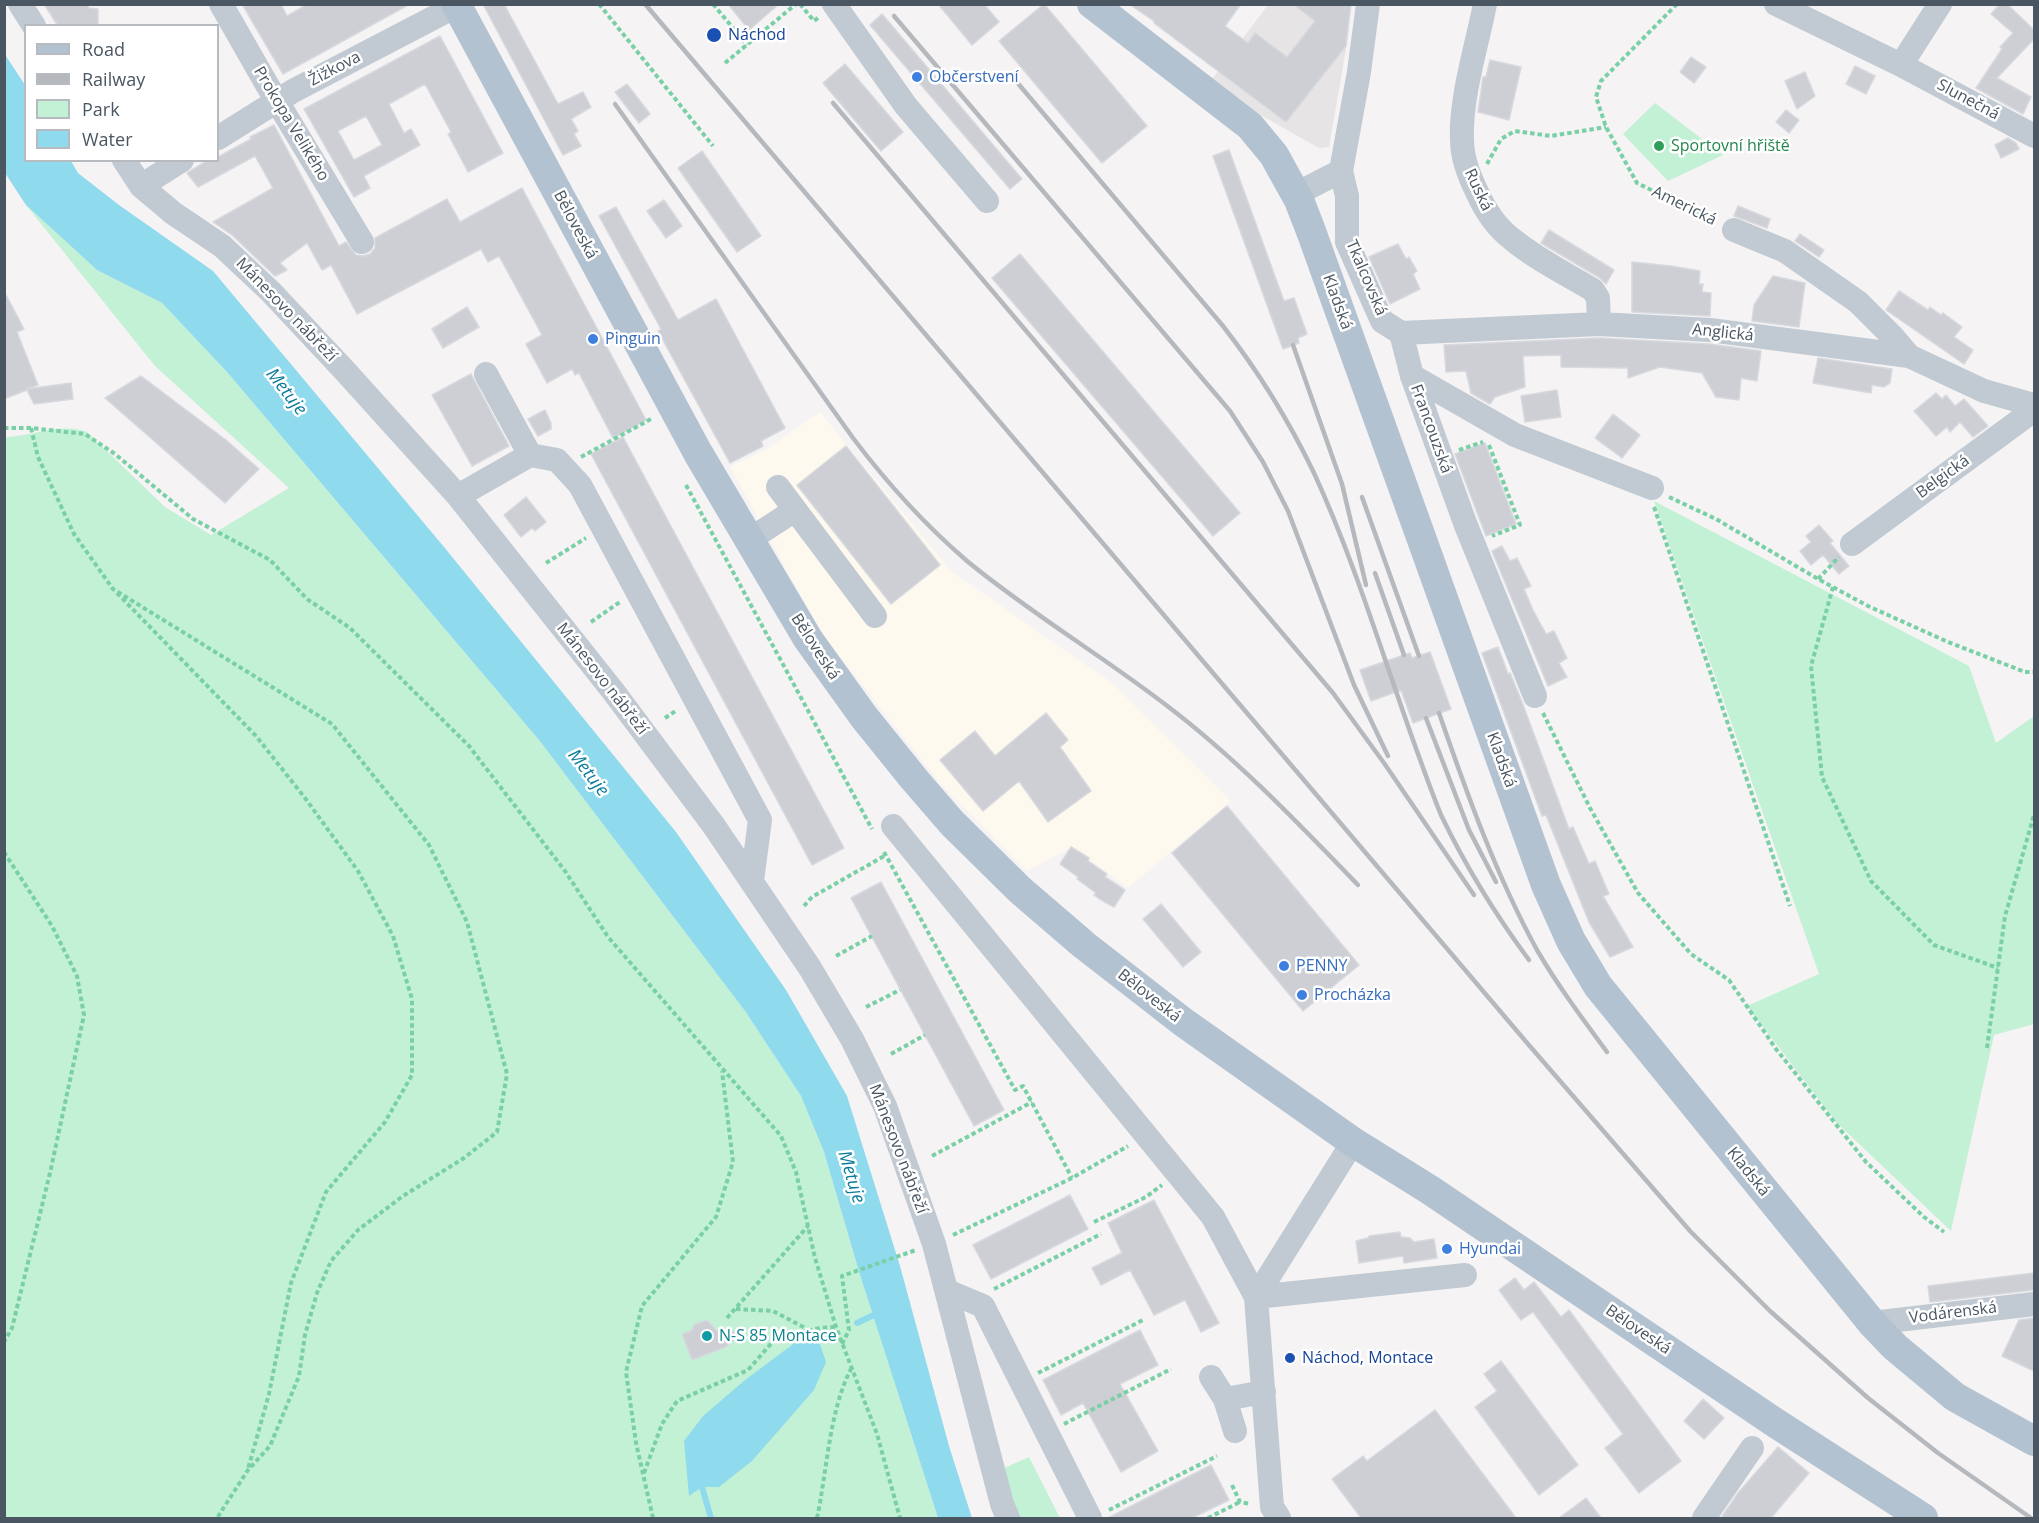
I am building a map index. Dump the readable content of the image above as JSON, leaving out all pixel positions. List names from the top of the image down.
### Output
{
  "streets": {
    "main road": ["Běloveská", "Kladská"],
    "street": [
      "Žižkova",
      "Slunečná",
      "Prokopa Velikého",
      "Ruská",
      "Americká",
      "Tkalcovská",
      "Mánesovo nábřeží",
      "Anglická",
      "Francouzská",
      "Belgická",
      "Vodárenská"
    ]
  },
  "crossings": [
    ["Žižkova", "Prokopa Velikého"],
    ["Žižkova", "Běloveská"],
    ["Ruská", "Anglická"],
    ["Americká", "Anglická"],
    ["Tkalcovská", "Anglická"],
    ["Tkalcovská", "Francouzská"],
    ["Kladská", "Vodárenská"],
    ["Anglická", "Belgická"]
  ],
  "water": ["Metuje"],
  "places": [
    "Náchod",
    "Občerstvení",
    "Sportovní hřiště",
    "Pinguin",
    "PENNY",
    "Procházka",
    "Hyundai",
    "N-S 85 Montace",
    "Náchod, Montace"
  ],
  "legend": [
    "Road",
    "Railway",
    "Park",
    "Water"
  ]
}
